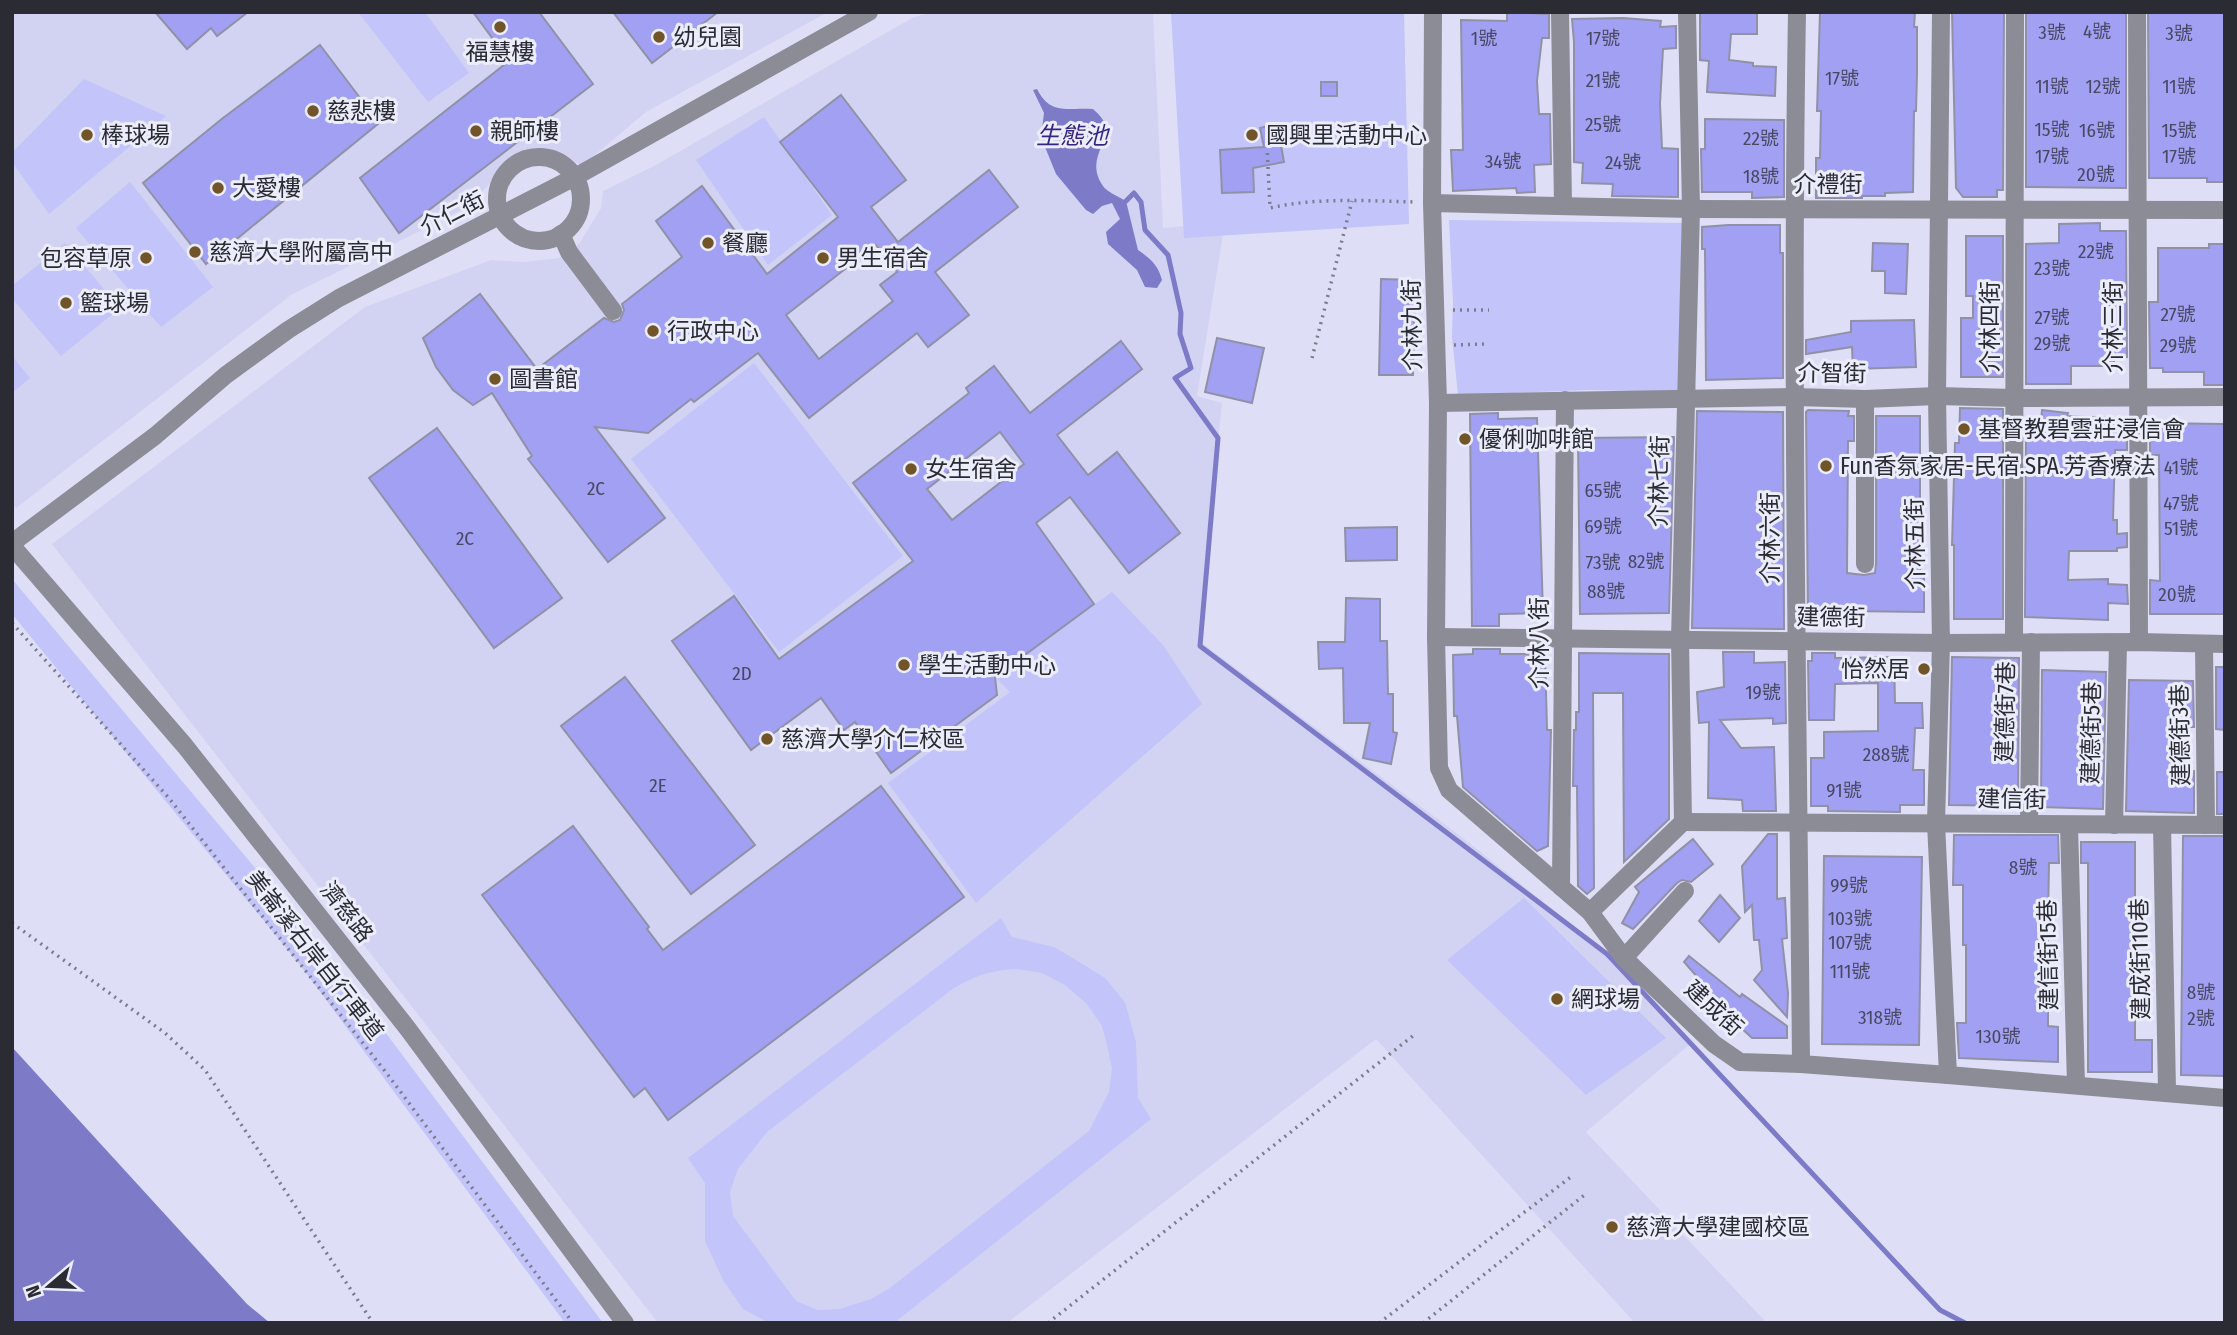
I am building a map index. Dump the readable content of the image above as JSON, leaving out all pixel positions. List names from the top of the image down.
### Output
{
  "streets": {
    "street": [
      "介禮街",
      "介仁街",
      "介林九街",
      "介林四街",
      "介林三街",
      "介智街",
      "介林七街",
      "介林六街",
      "介林五街",
      "建德街",
      "介林八街",
      "建德街7巷",
      "建德街5巷",
      "建德街3巷",
      "建信街",
      "濟慈路",
      "建信街15巷",
      "建成街110巷",
      "建成街"
    ],
    "path": ["美崙溪右岸自行車道"]
  },
  "crossings": [
    ["介禮街", "介林九街"],
    ["介禮街", "介林四街"],
    ["介禮街", "介林三街"],
    ["介禮街", "介林七街"],
    ["介禮街", "介林六街"],
    ["介禮街", "介林五街"],
    ["介仁街", "濟慈路"],
    ["介林九街", "介智街"],
    ["介林九街", "建德街"],
    ["介林九街", "建成街"],
    ["介林四街", "介智街"],
    ["介林四街", "建德街"],
    ["介林四街", "建德街7巷"],
    ["介林三街", "介智街"],
    ["介林三街", "建德街"],
    ["介智街", "介林七街"],
    ["介智街", "介林六街"],
    ["介智街", "介林五街"],
    ["介智街", "介林八街"],
    ["介林七街", "建德街"],
    ["介林七街", "建信街"],
    ["介林六街", "建德街"],
    ["介林六街", "建信街"],
    ["介林六街", "建成街"],
    ["介林五街", "建德街"],
    ["介林五街", "建信街"],
    ["介林五街", "建成街"],
    ["建德街", "介林八街"],
    ["建德街", "建德街7巷"],
    ["建德街", "建德街5巷"],
    ["建德街", "建德街3巷"],
    ["建德街", "建成街"],
    ["介林八街", "建成街"],
    ["建德街7巷", "建信街"],
    ["建德街5巷", "建信街"],
    ["建德街3巷", "建信街"],
    ["建信街", "建信街15巷"],
    ["建信街", "建成街110巷"],
    ["建信街15巷", "建成街"],
    ["建成街110巷", "建成街"]
  ],
  "water": ["生態池"],
  "places": [
    "福慧樓",
    "幼兒園",
    "慈悲樓",
    "親師樓",
    "棒球場",
    "國興里活動中心",
    "大愛樓",
    "餐廳",
    "慈濟大學附屬高中",
    "包容草原",
    "男生宿舍",
    "籃球場",
    "行政中心",
    "圖書館",
    "基督教碧雲莊浸信會",
    "優俐咖啡館",
    "Fun香氛家居-民宿.SPA.芳香療法",
    "女生宿舍",
    "學生活動中心",
    "怡然居",
    "慈濟大學介仁校區",
    "網球場",
    "慈濟大學建國校區"
  ],
  "house_numbers": [
    "4號",
    "3號",
    "3號",
    "1號",
    "17號",
    "17號",
    "21號",
    "11號",
    "12號",
    "11號",
    "25號",
    "15號",
    "16號",
    "15號",
    "22號",
    "17號",
    "17號",
    "34號",
    "24號",
    "20號",
    "18號",
    "22號",
    "23號",
    "27號",
    "27號",
    "29號",
    "29號",
    "41號",
    "2C",
    "65號",
    "47號",
    "69號",
    "51號",
    "2C",
    "82號",
    "73號",
    "88號",
    "20號",
    "2D",
    "19號",
    "288號",
    "2E",
    "91號",
    "8號",
    "99號",
    "103號",
    "107號",
    "111號",
    "8號",
    "318號",
    "2號",
    "130號"
  ],
  "north": "left"
}
